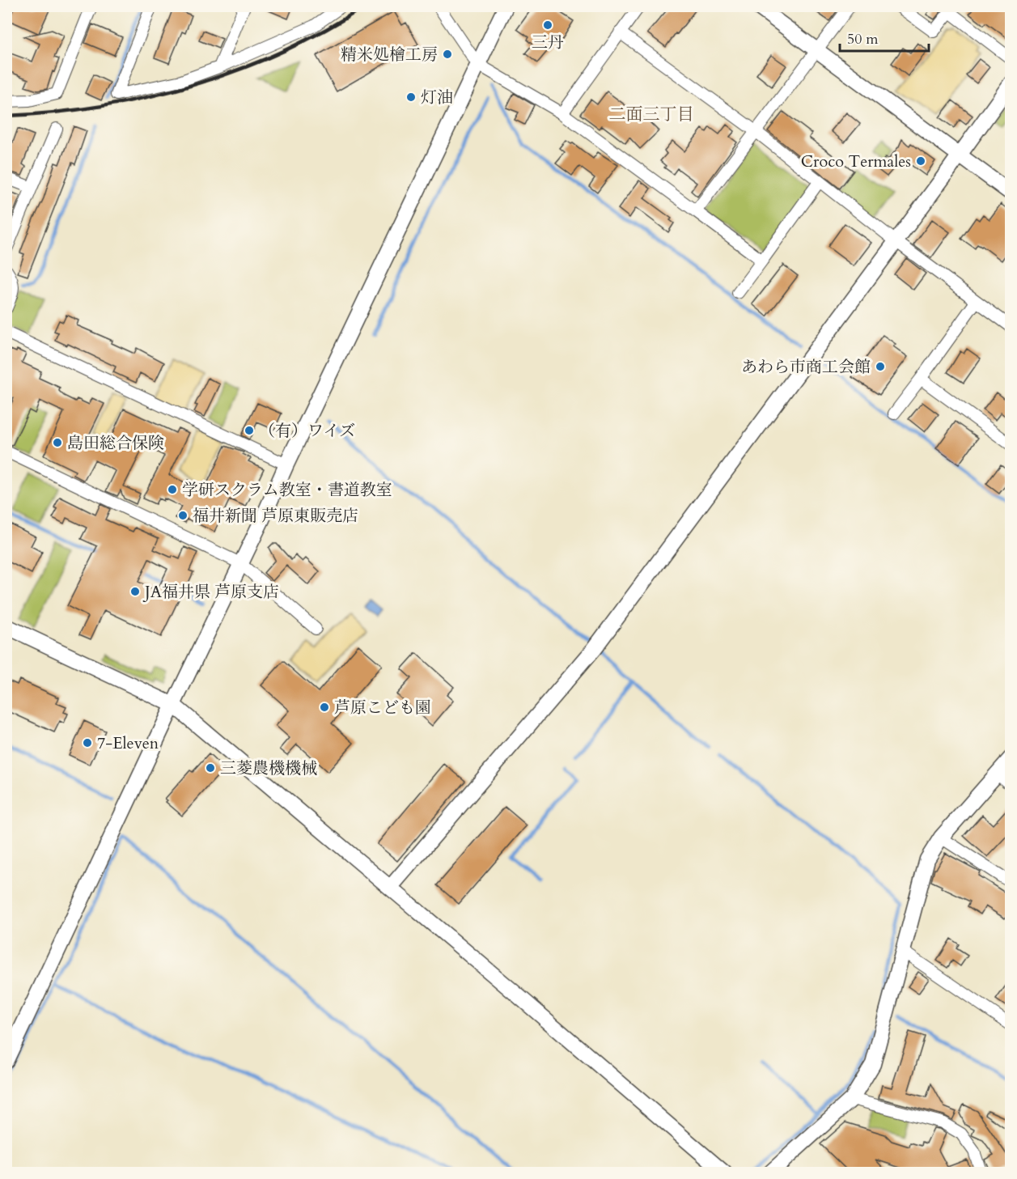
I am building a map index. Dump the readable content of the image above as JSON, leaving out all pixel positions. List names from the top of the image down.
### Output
{
  "districts": ["二面三丁目"],
  "places": [
    "三丹",
    "精米処檜工房",
    "灯油",
    "Croco Termales",
    "あわら市商工会館",
    "（有）ワイズ",
    "島田総合保険",
    "学研スクラム教室・書道教室",
    "福井新聞 芦原東販売店",
    "JA福井県 芦原支店",
    "芦原こども園",
    "7-Eleven",
    "三菱農機機械"
  ],
  "scale_bar": "50 m"
}
